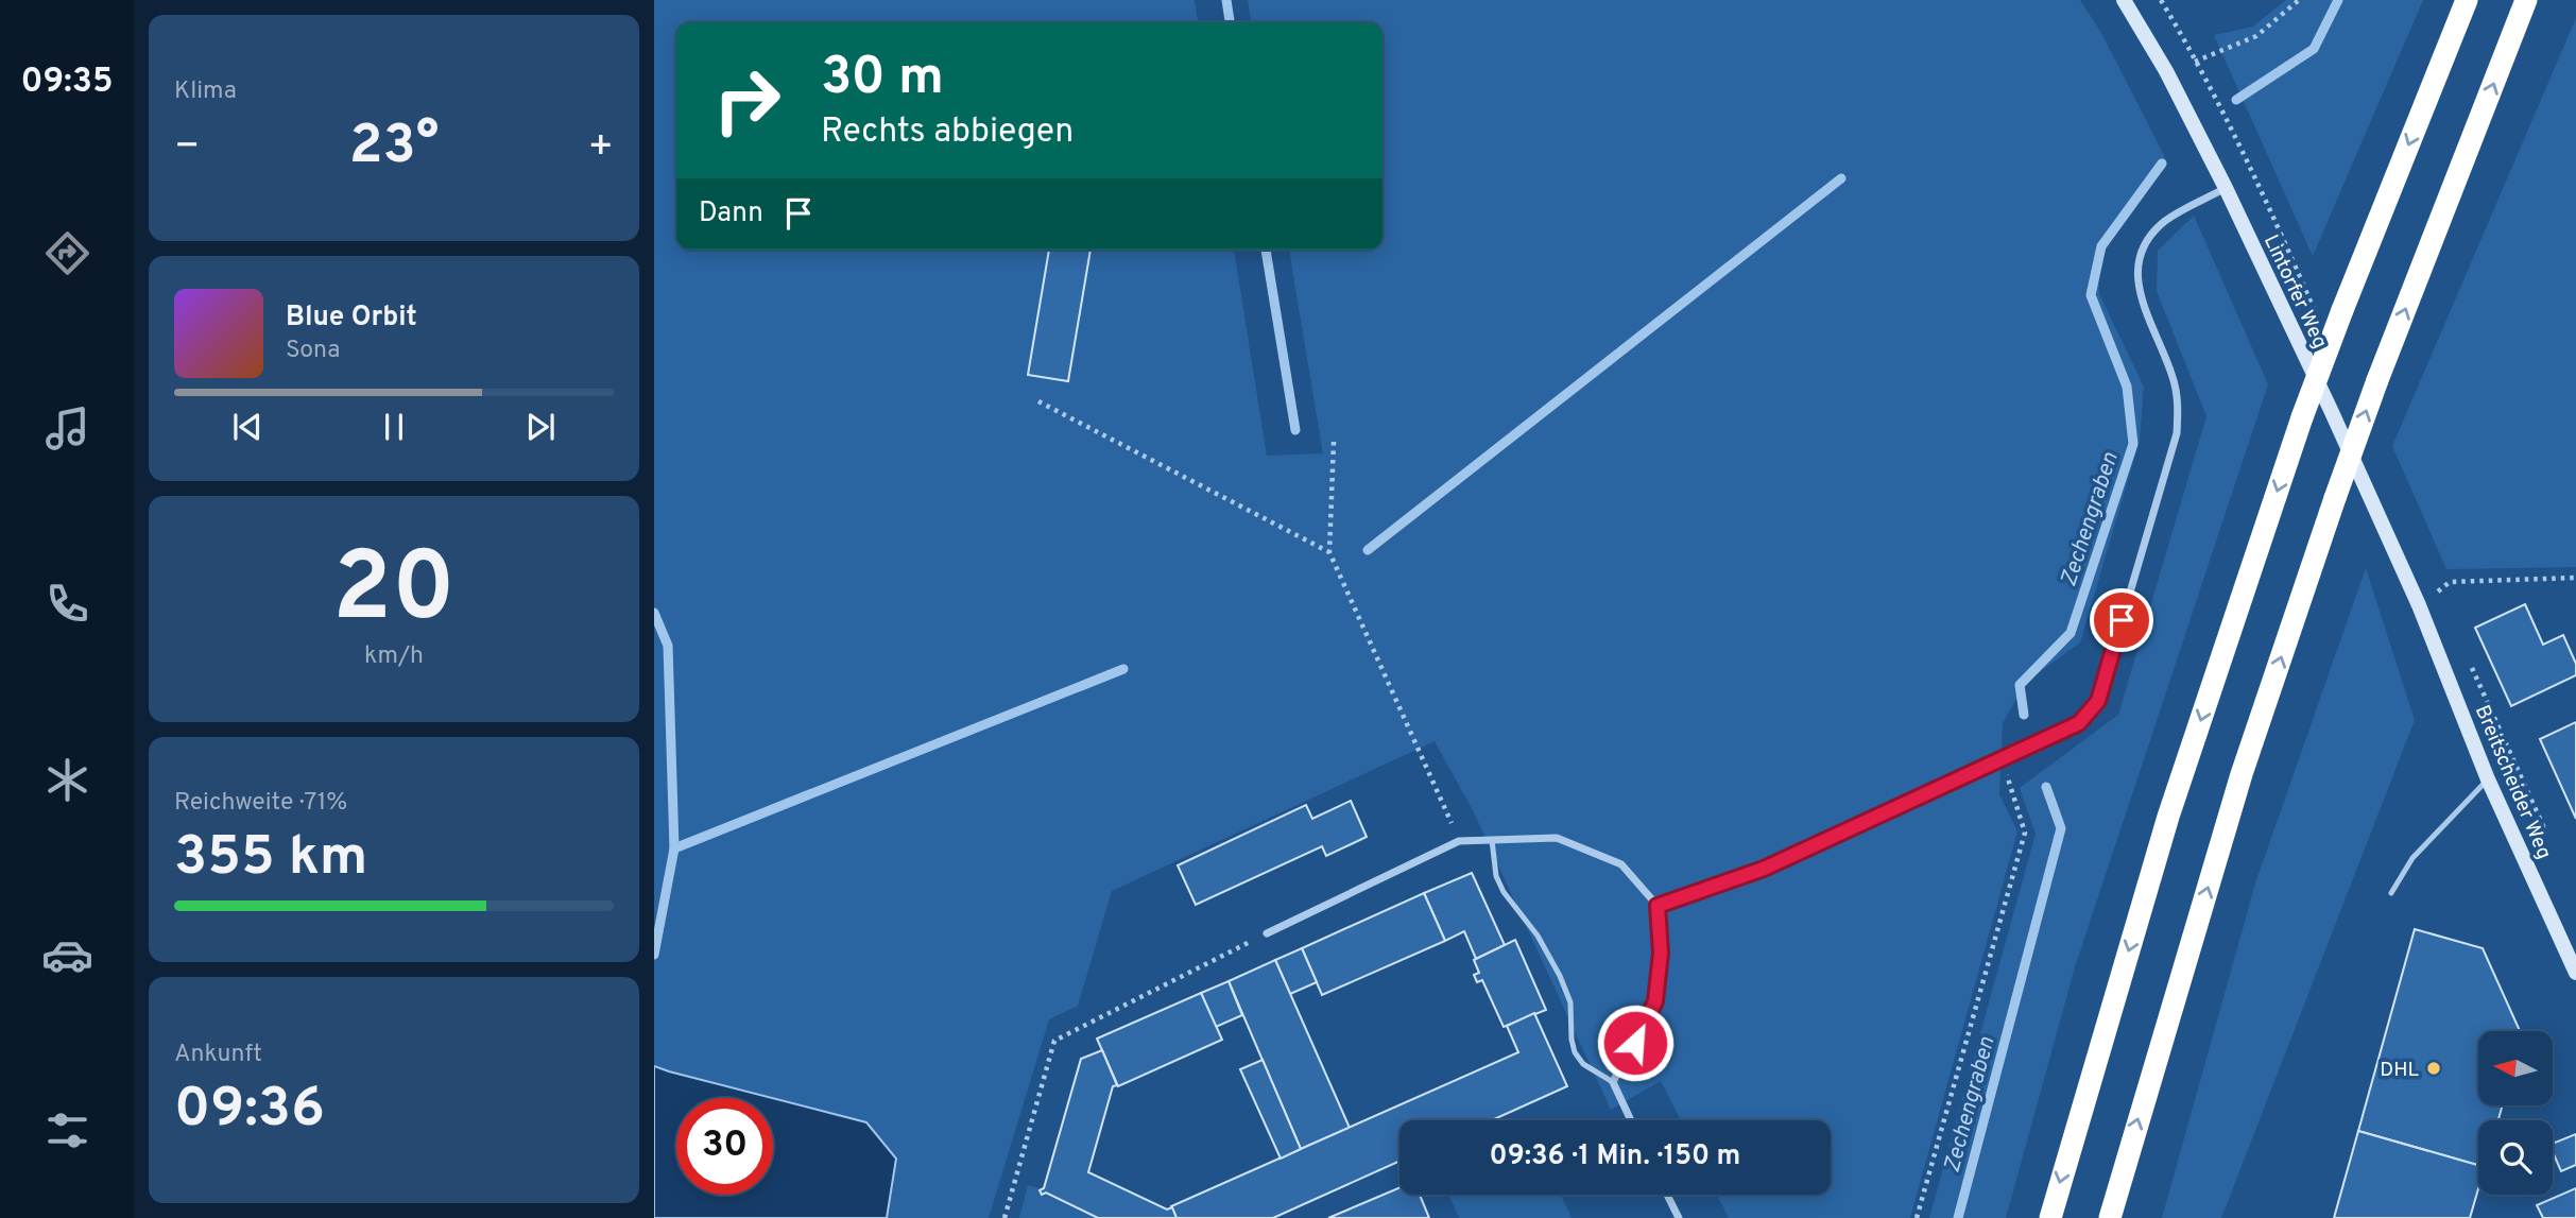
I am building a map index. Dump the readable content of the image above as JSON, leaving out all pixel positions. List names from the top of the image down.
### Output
{
  "streets": {
    "main road": ["Lintorfer Weg", "Breitscheider Weg"]
  },
  "crossings": [
    ["Lintorfer Weg", "Breitscheider Weg"]
  ],
  "water": ["Zechengraben"],
  "places": ["DHL"],
  "north": "left",
  "page": {
    "tabs": "09:35",
    "tile": [
      "Klima",
      ["20", "km/h"],
      ["Reichweite · 71%", "355 km"],
      ["Ankunft", "09:36"]
    ],
    "turn": ["30 m", "Rechts abbiegen"],
    "heat": ["−", "23°", "+"],
    "then": "Dann",
    "song": ["Blue Orbit", "Sona"],
    "limit": "30",
    "trip": "09:36 · 1 Min. · 150 m"
  }
}
